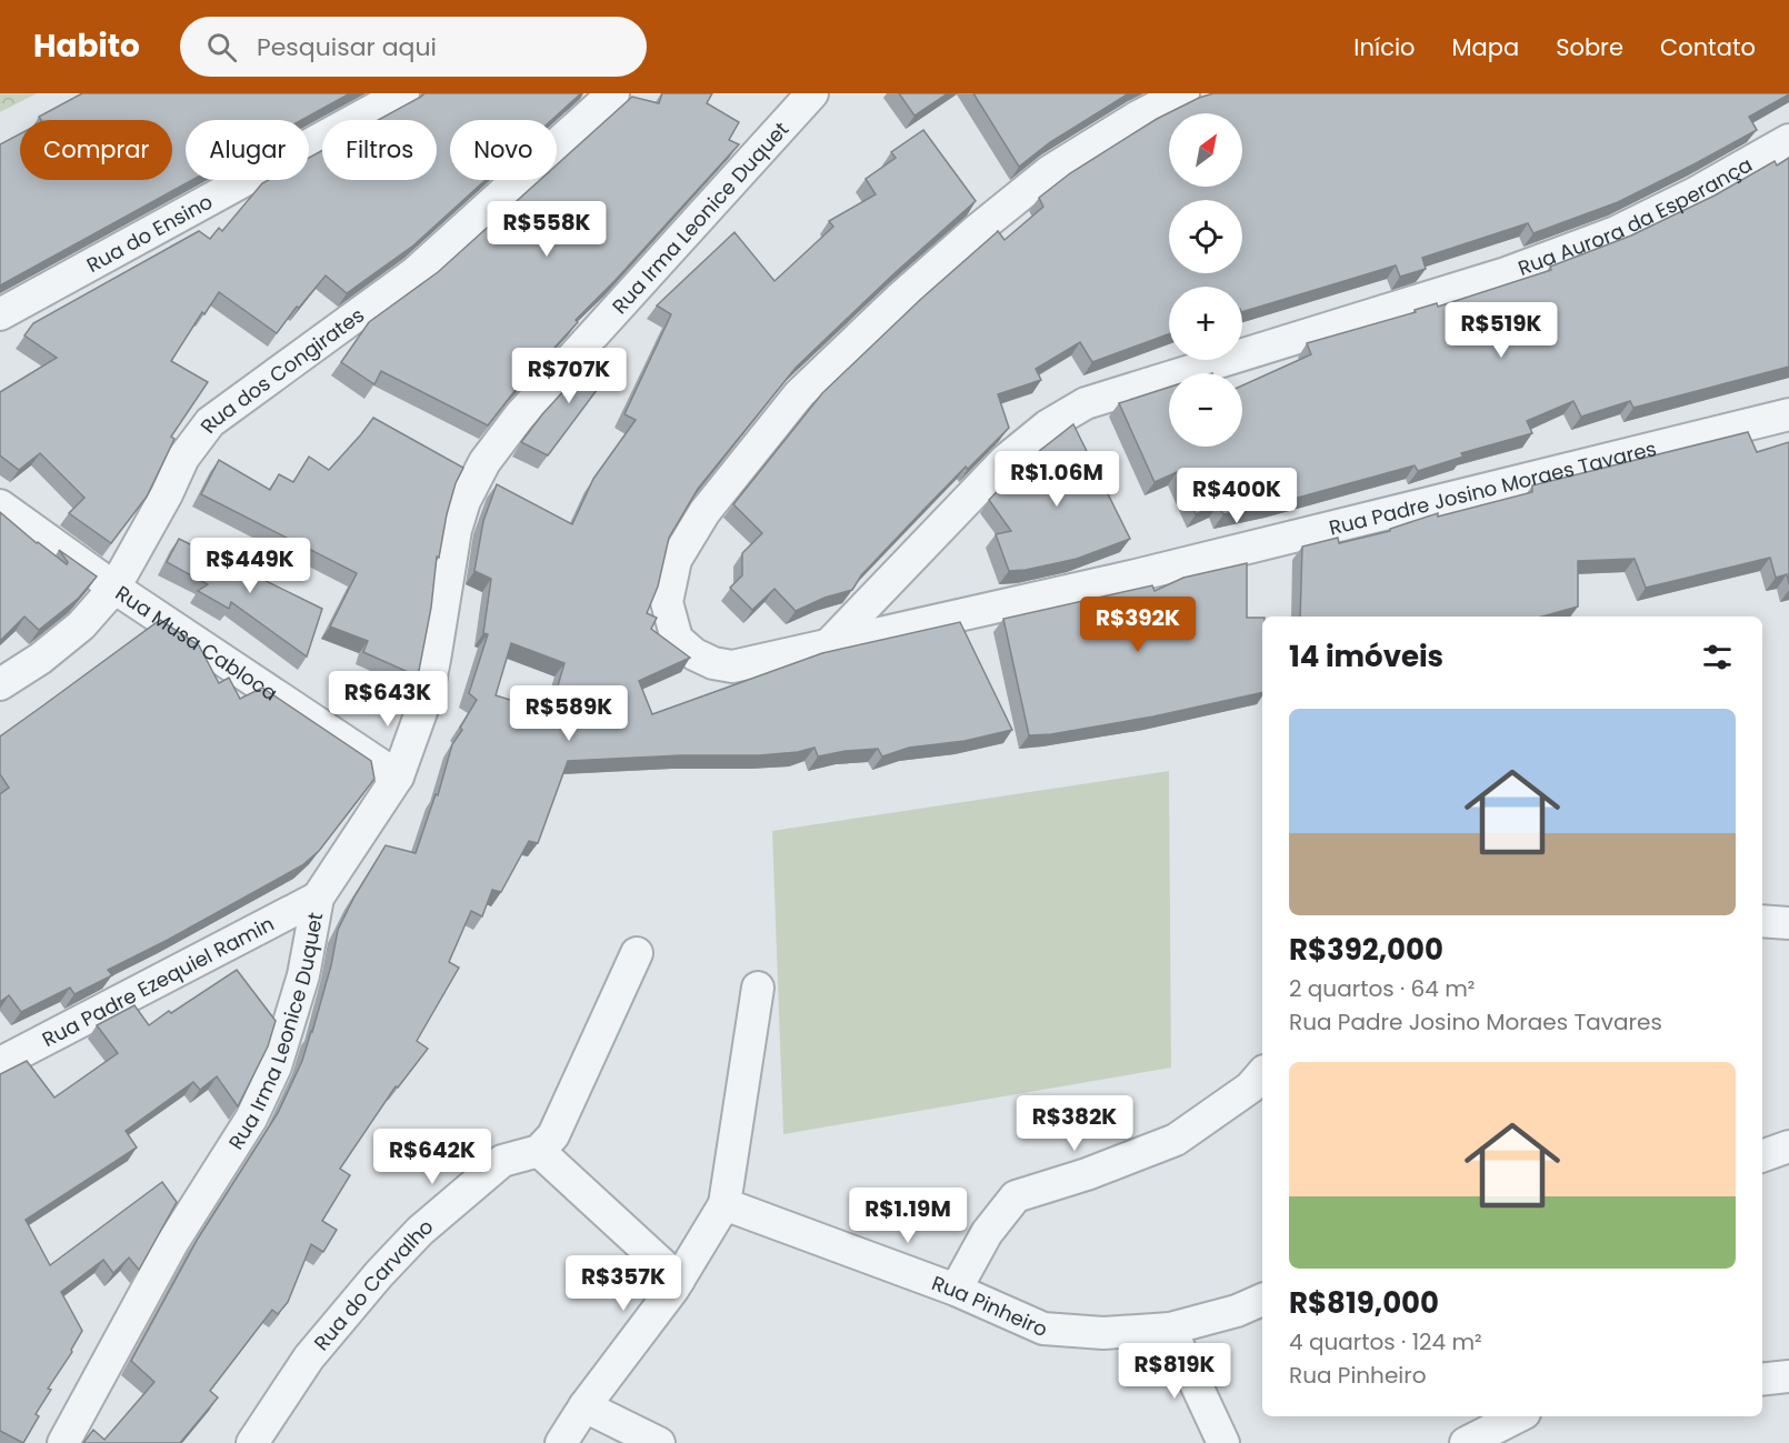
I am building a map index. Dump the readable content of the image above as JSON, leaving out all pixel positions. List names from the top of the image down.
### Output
{
  "streets": {
    "street": [
      "Rua Aurora da Esperança",
      "Rua Irma Leonice Duquet",
      "Rua do Ensino",
      "Rua dos Congirates",
      "Rua Padre Josino Moraes Tavares",
      "Rua Musa Cabloca",
      "Rua Padre Ezequiel Ramin",
      "Rua do Carvalho",
      "Rua Pinheiro"
    ]
  },
  "crossings": [
    ["Rua Aurora da Esperança", "Rua Padre Josino Moraes Tavares"],
    ["Rua Irma Leonice Duquet", "Rua Musa Cabloca"],
    ["Rua Irma Leonice Duquet", "Rua Padre Ezequiel Ramin"],
    ["Rua dos Congirates", "Rua Musa Cabloca"]
  ],
  "north": "top right",
  "page": {
    "header": "Habito",
    "search": "Pesquisar aqui",
    "nav": [
      "Início",
      "Mapa",
      "Sobre",
      "Contato"
    ],
    "map_buttons": ["+", "−"],
    "chip": [
      "Comprar",
      "Alugar",
      "Filtros",
      "Novo"
    ],
    "price": [
      "R$558K",
      "R$519K",
      "R$707K",
      "R$1.06M",
      "R$400K",
      "R$449K",
      "R$392K",
      "R$643K",
      "R$589K",
      "R$382K",
      "R$642K",
      "R$1.19M",
      "R$357K",
      "R$819K"
    ],
    "heading": "14 imóveis",
    "list": [
      {
        "name": "R$392,000",
        "note": "2 quartos · 64 m² · Rua Padre Josino Moraes Tavares"
      },
      {
        "name": "R$819,000",
        "note": "4 quartos · 124 m² · Rua Pinheiro"
      }
    ]
  }
}
